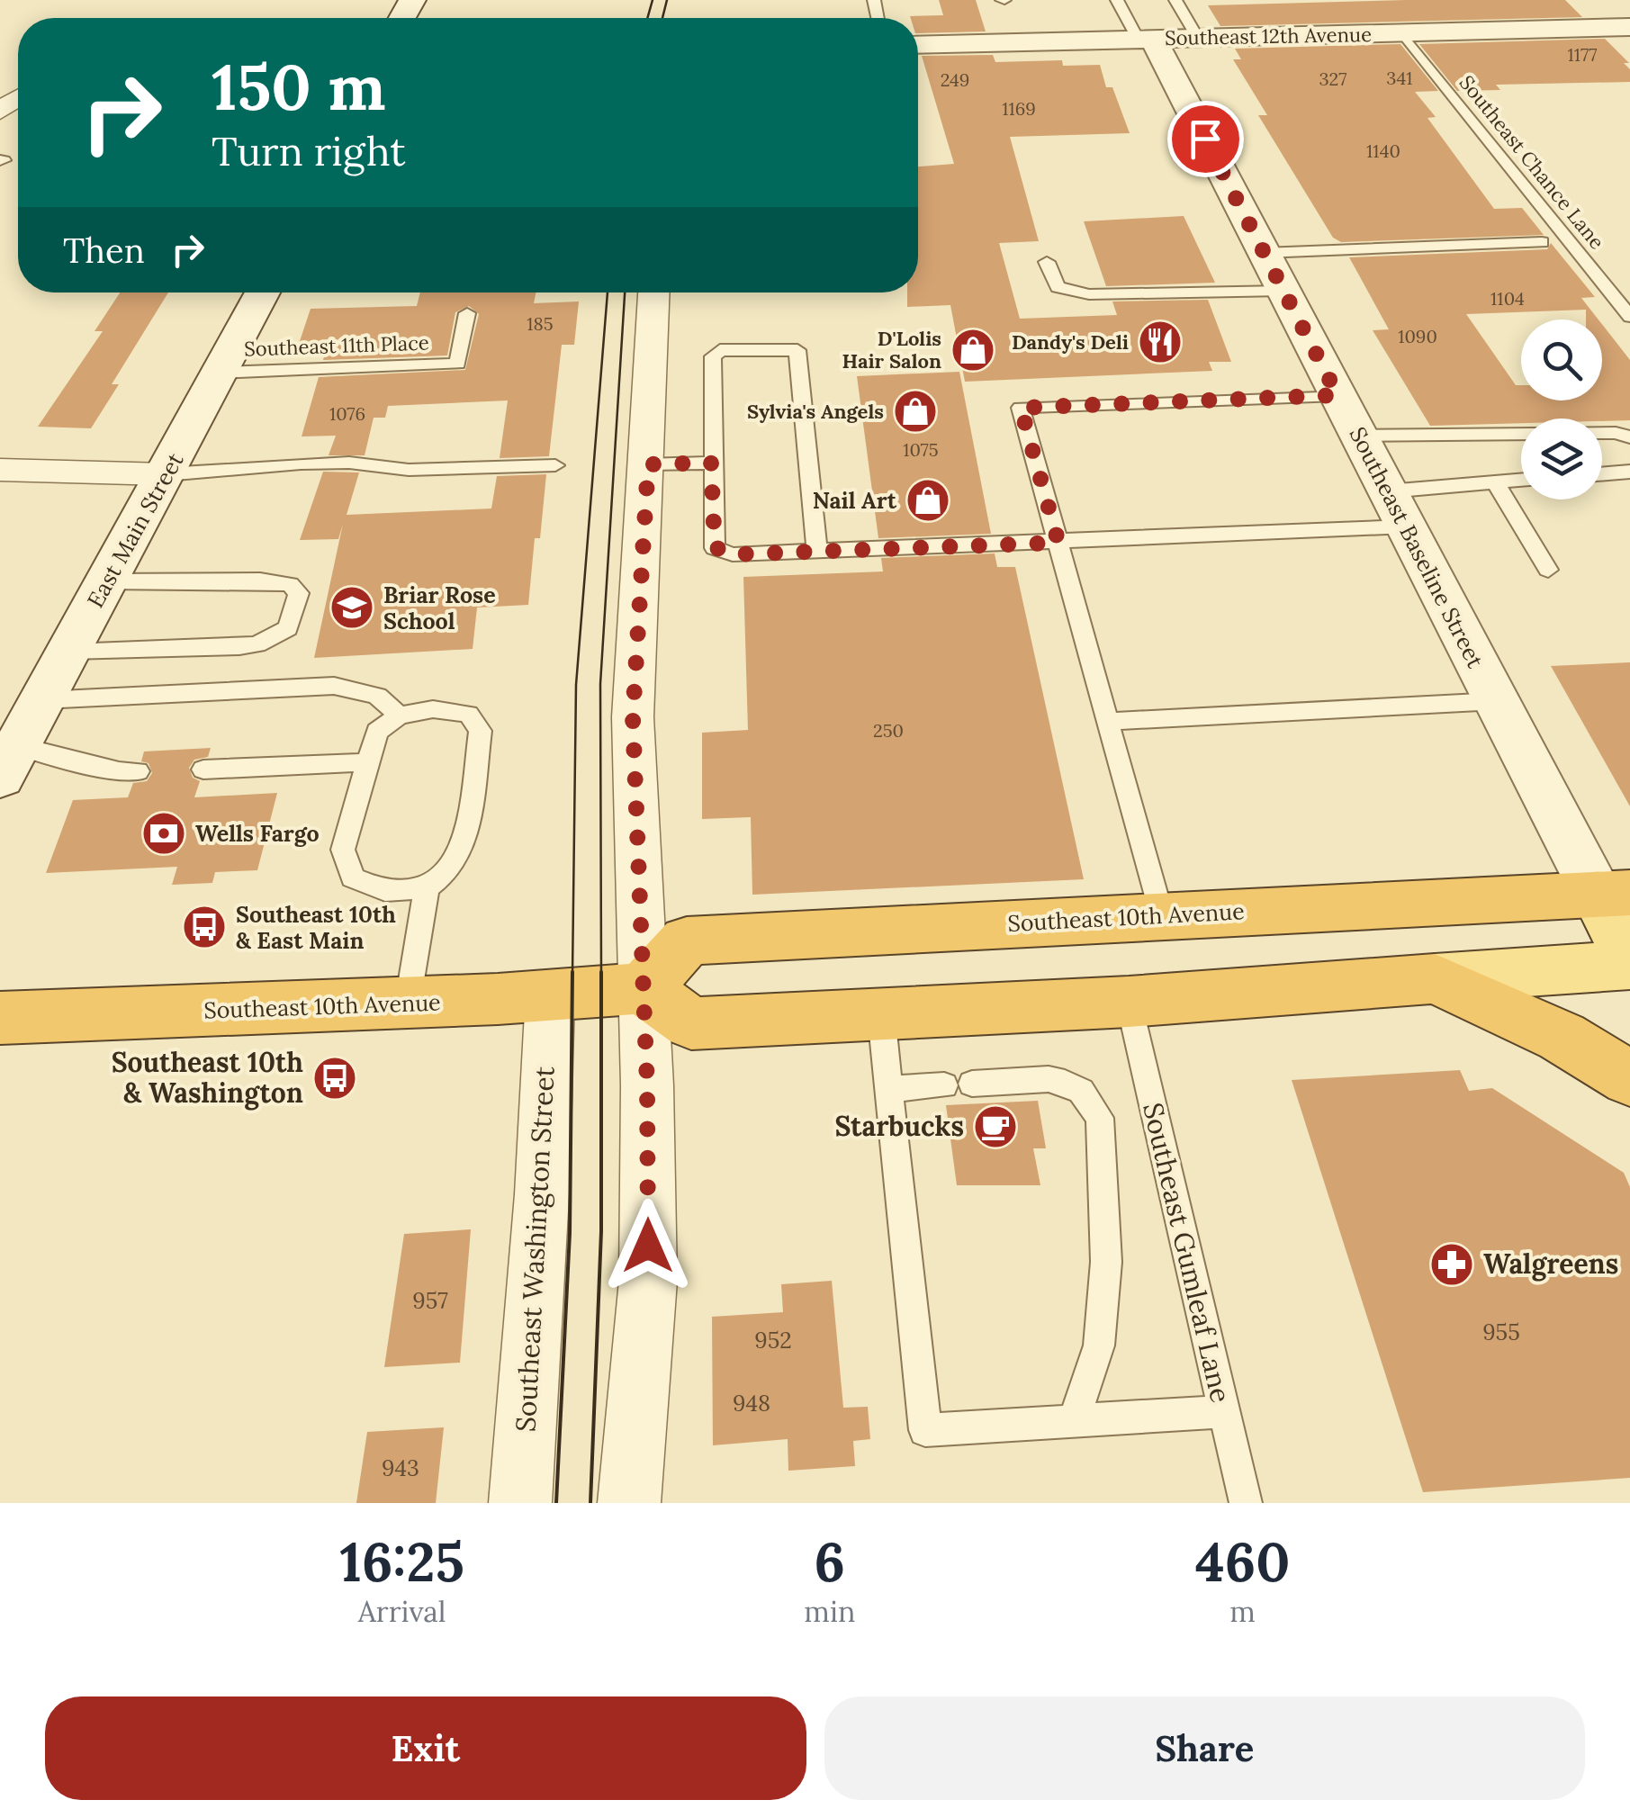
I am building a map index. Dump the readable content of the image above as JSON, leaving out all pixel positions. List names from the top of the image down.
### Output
{
  "streets": {
    "highway": ["Southeast 10th Avenue"],
    "main road": ["Southeast Baseline Street"],
    "street": ["Southeast 12th Avenue", "East Main Street", "Southeast Washington Street"],
    "lane": ["Southeast Chance Lane", "Southeast 11th Place", "Southeast Gumleaf Lane"]
  },
  "crossings": [
    ["Southeast 12th Avenue", "Southeast Chance Lane"],
    ["Southeast 12th Avenue", "Southeast Baseline Street"],
    ["Southeast 11th Place", "East Main Street"],
    ["Southeast Baseline Street", "Southeast 10th Avenue"],
    ["Southeast 10th Avenue", "Southeast Washington Street"]
  ],
  "places": {
    "restaurant": ["Dandy's Deli"],
    "shop": ["D'Lolis Hair Salon", "Sylvia's Angels", "Nail Art"],
    "school or university": ["Briar Rose School"],
    "bank": ["Wells Fargo"],
    "bus stop": ["Southeast 10th & East Main", "Southeast 10th & Washington"],
    "cafe": ["Starbucks"],
    "pharmacy": ["Walgreens"]
  },
  "house_numbers": [
    "1177",
    "341",
    "327",
    "249",
    "1169",
    "1140",
    "1104",
    "185",
    "1090",
    "1076",
    "1075",
    "250",
    "957",
    "955",
    "952",
    "948",
    "943"
  ],
  "page": {
    "turn": ["150 m", "Turn right"],
    "then": "Then",
    "eta": [
      "16:25",
      "Arrival",
      "6",
      "min",
      "460",
      "m"
    ],
    "buttons": ["Exit", "Share"]
  }
}
